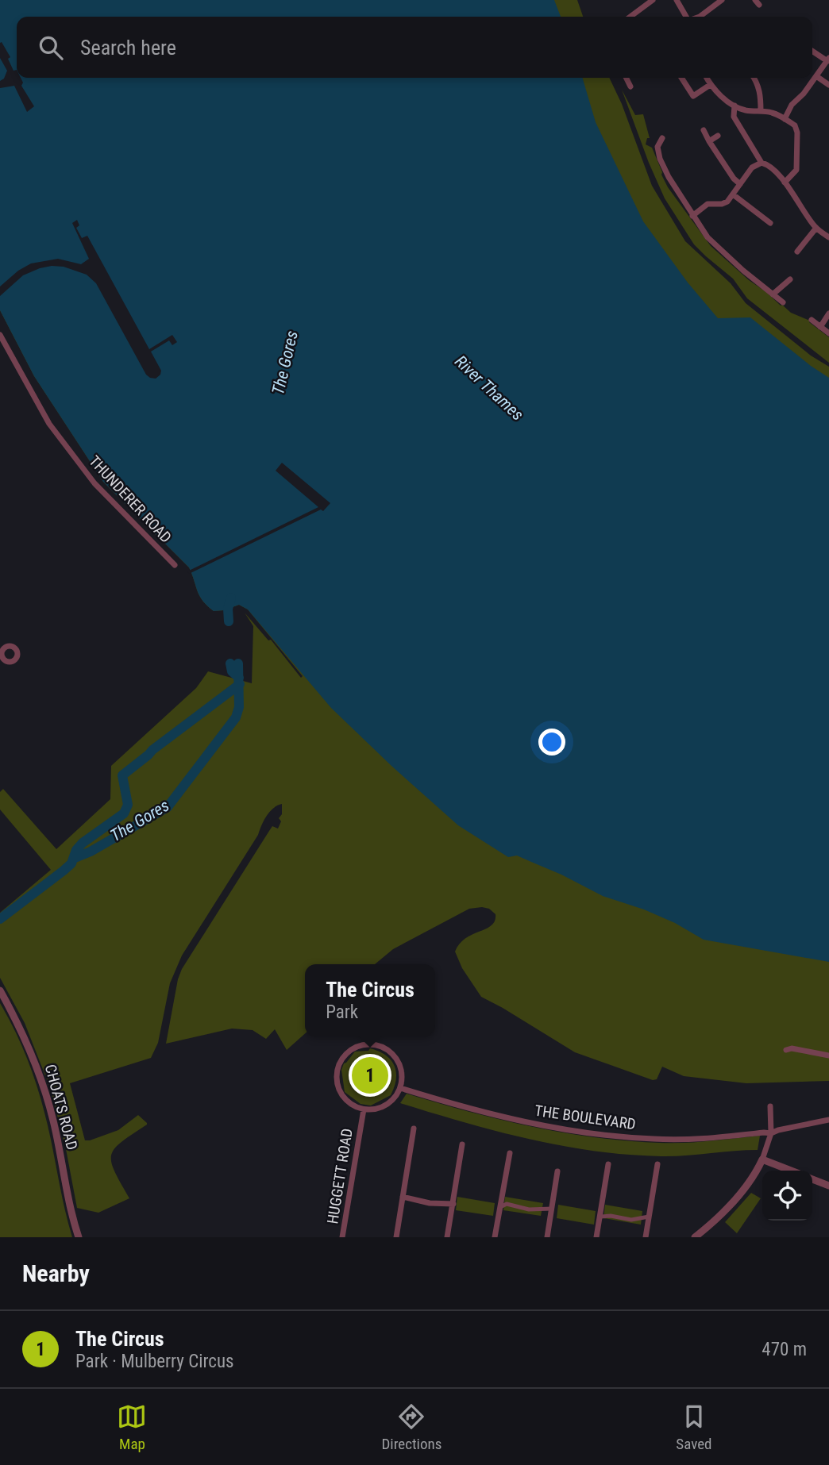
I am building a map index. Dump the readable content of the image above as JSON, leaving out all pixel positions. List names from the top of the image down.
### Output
{
  "streets": {
    "street": [
      "THUNDERER ROAD",
      "CHOATS ROAD",
      "THE BOULEVARD",
      "HUGGETT ROAD"
    ]
  },
  "crossings": [
    ["THE BOULEVARD", "HUGGETT ROAD"]
  ],
  "water": ["The Gores", "River Thames"],
  "page": {
    "search": "Search here",
    "popup": ["The Circus", "Park"],
    "pins": "1",
    "heading": "Nearby",
    "list": [
      {
        "mark": "1",
        "name": "The Circus",
        "note": "Park · Mulberry Circus",
        "value": "470 m"
      }
    ],
    "nav": ["Map", "Directions", "Saved"]
  }
}
